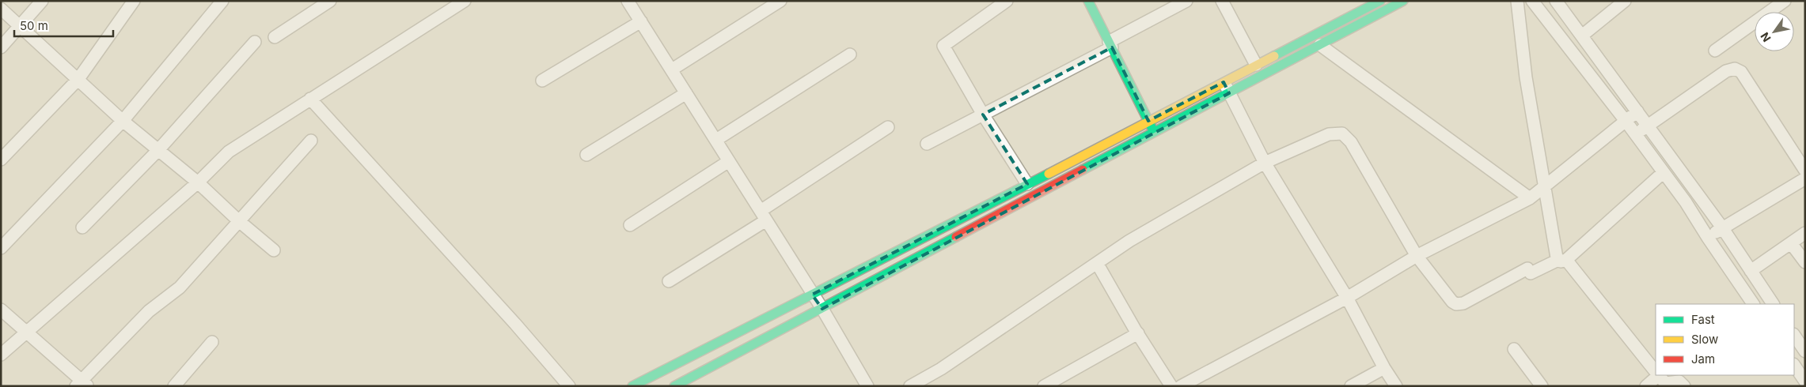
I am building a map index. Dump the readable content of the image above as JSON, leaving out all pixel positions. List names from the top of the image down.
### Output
{
  "legend": ["Fast", "Slow", "Jam"],
  "scale_bar": "50 m",
  "north": "bottom left"
}
